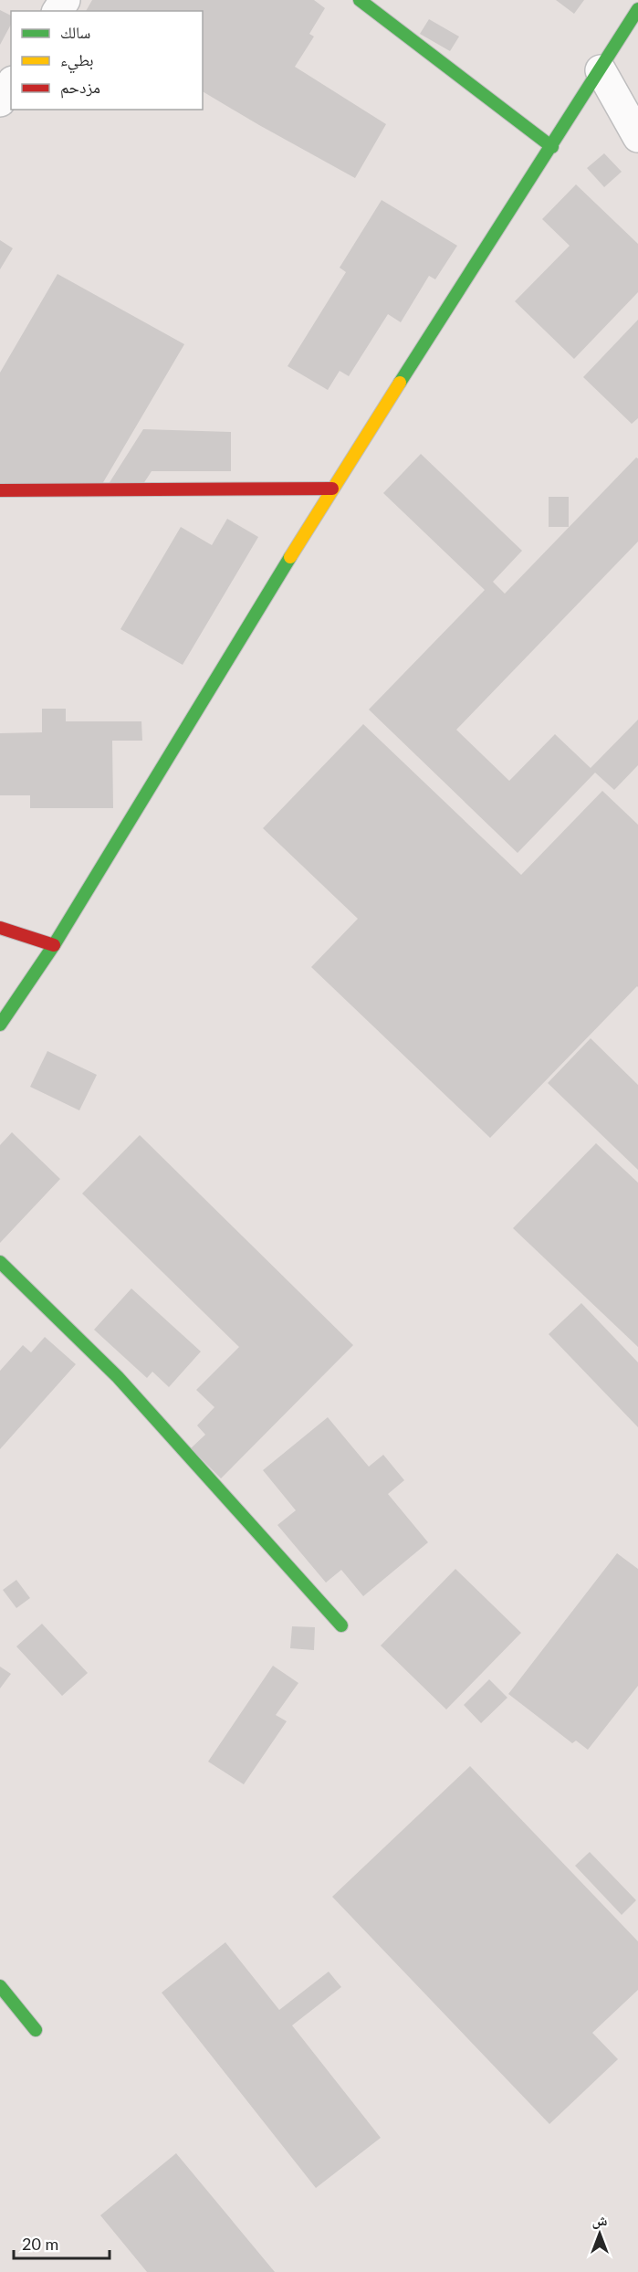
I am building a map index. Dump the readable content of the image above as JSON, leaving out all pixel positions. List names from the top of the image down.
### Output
{
  "legend": ["سالك", "بطيء", "مزدحم"],
  "scale_bar": "20 m",
  "north": "top"
}
